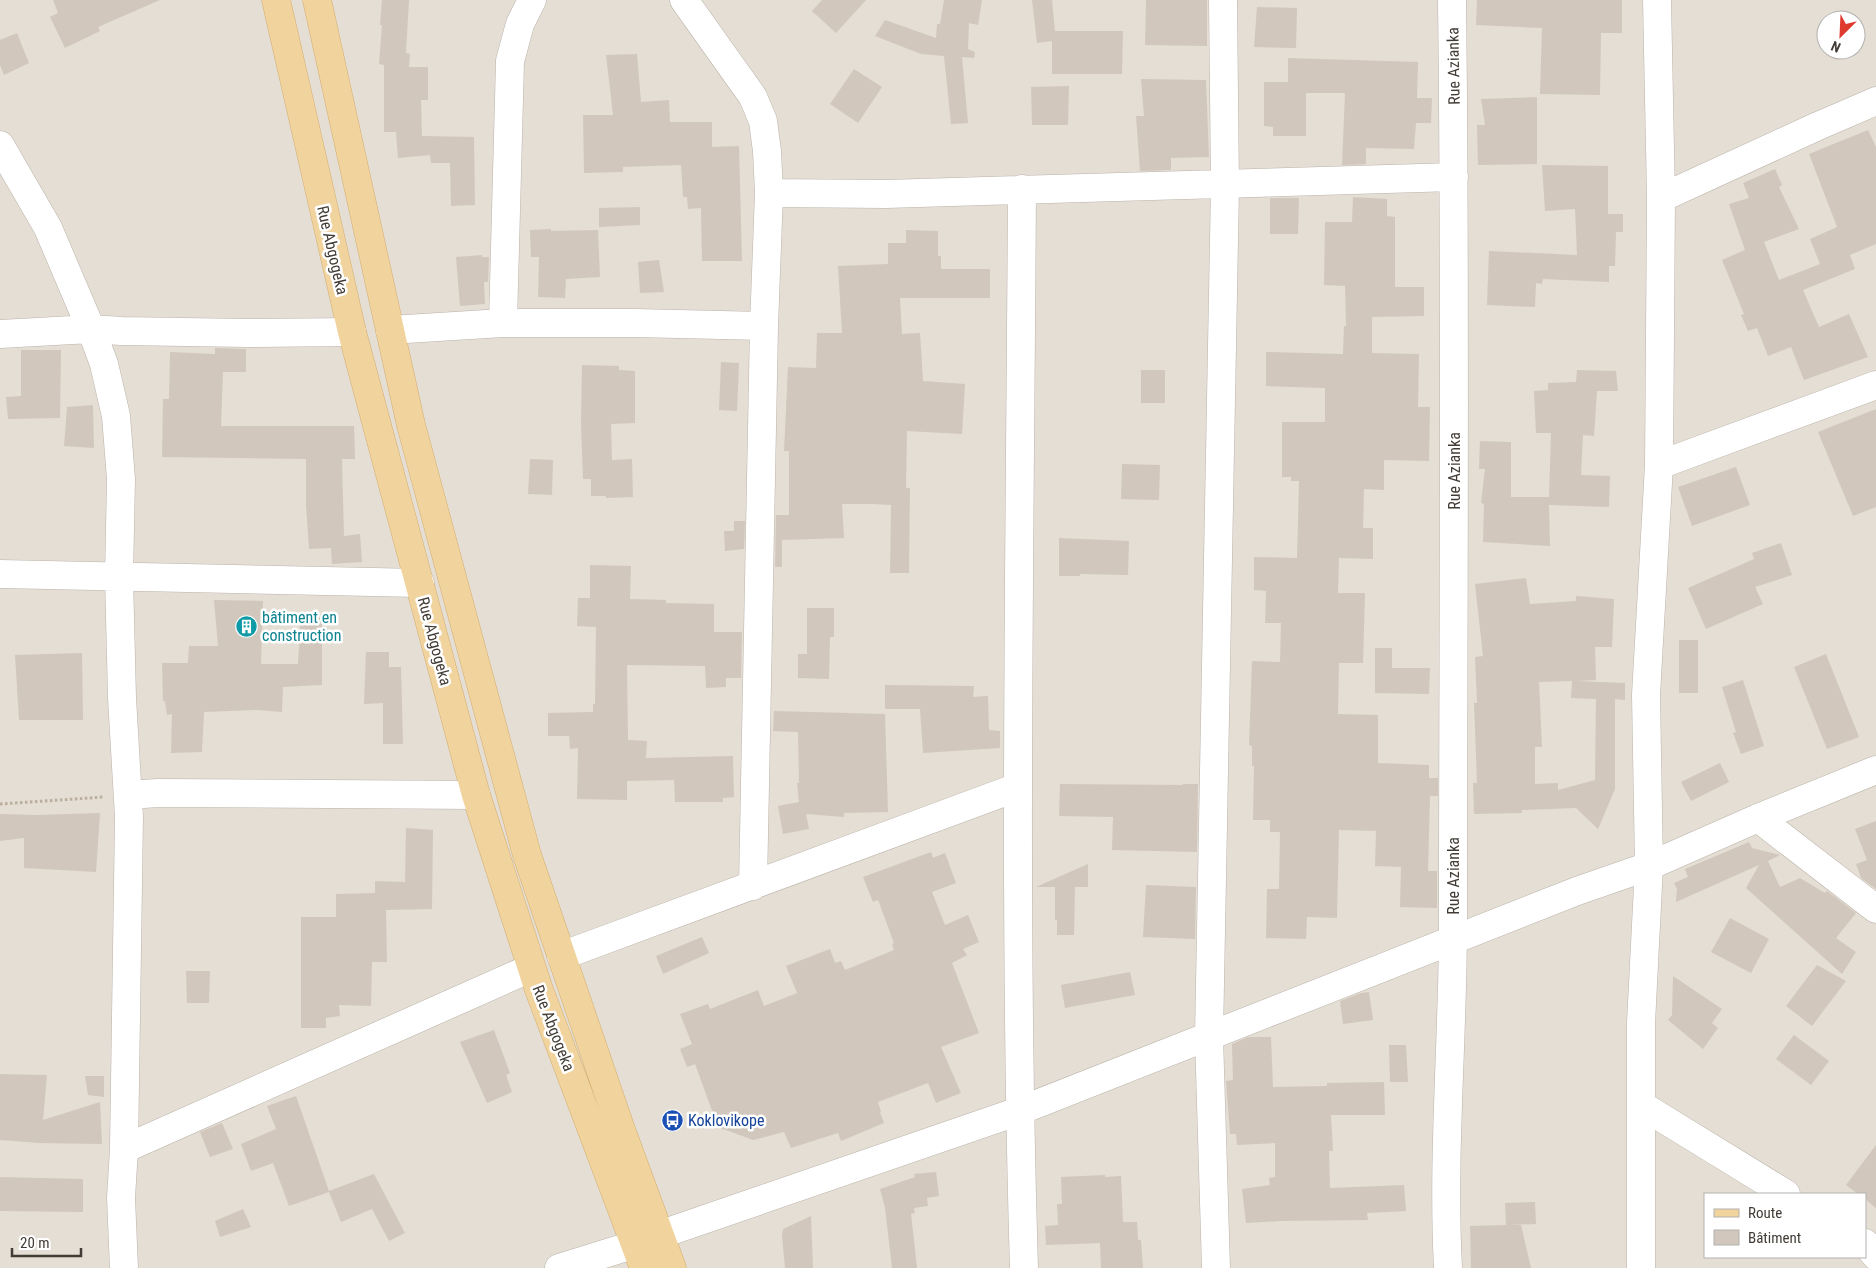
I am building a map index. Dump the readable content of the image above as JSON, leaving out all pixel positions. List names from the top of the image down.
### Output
{
  "streets": {
    "main road": ["Rue Abgogeka"],
    "street": ["Rue Azianka"]
  },
  "places": {
    "building": ["bâtiment en construction"],
    "bus stop": ["Koklovikope"]
  },
  "legend": ["Route", "Bâtiment"],
  "scale_bar": "20 m",
  "north": "bottom left"
}
